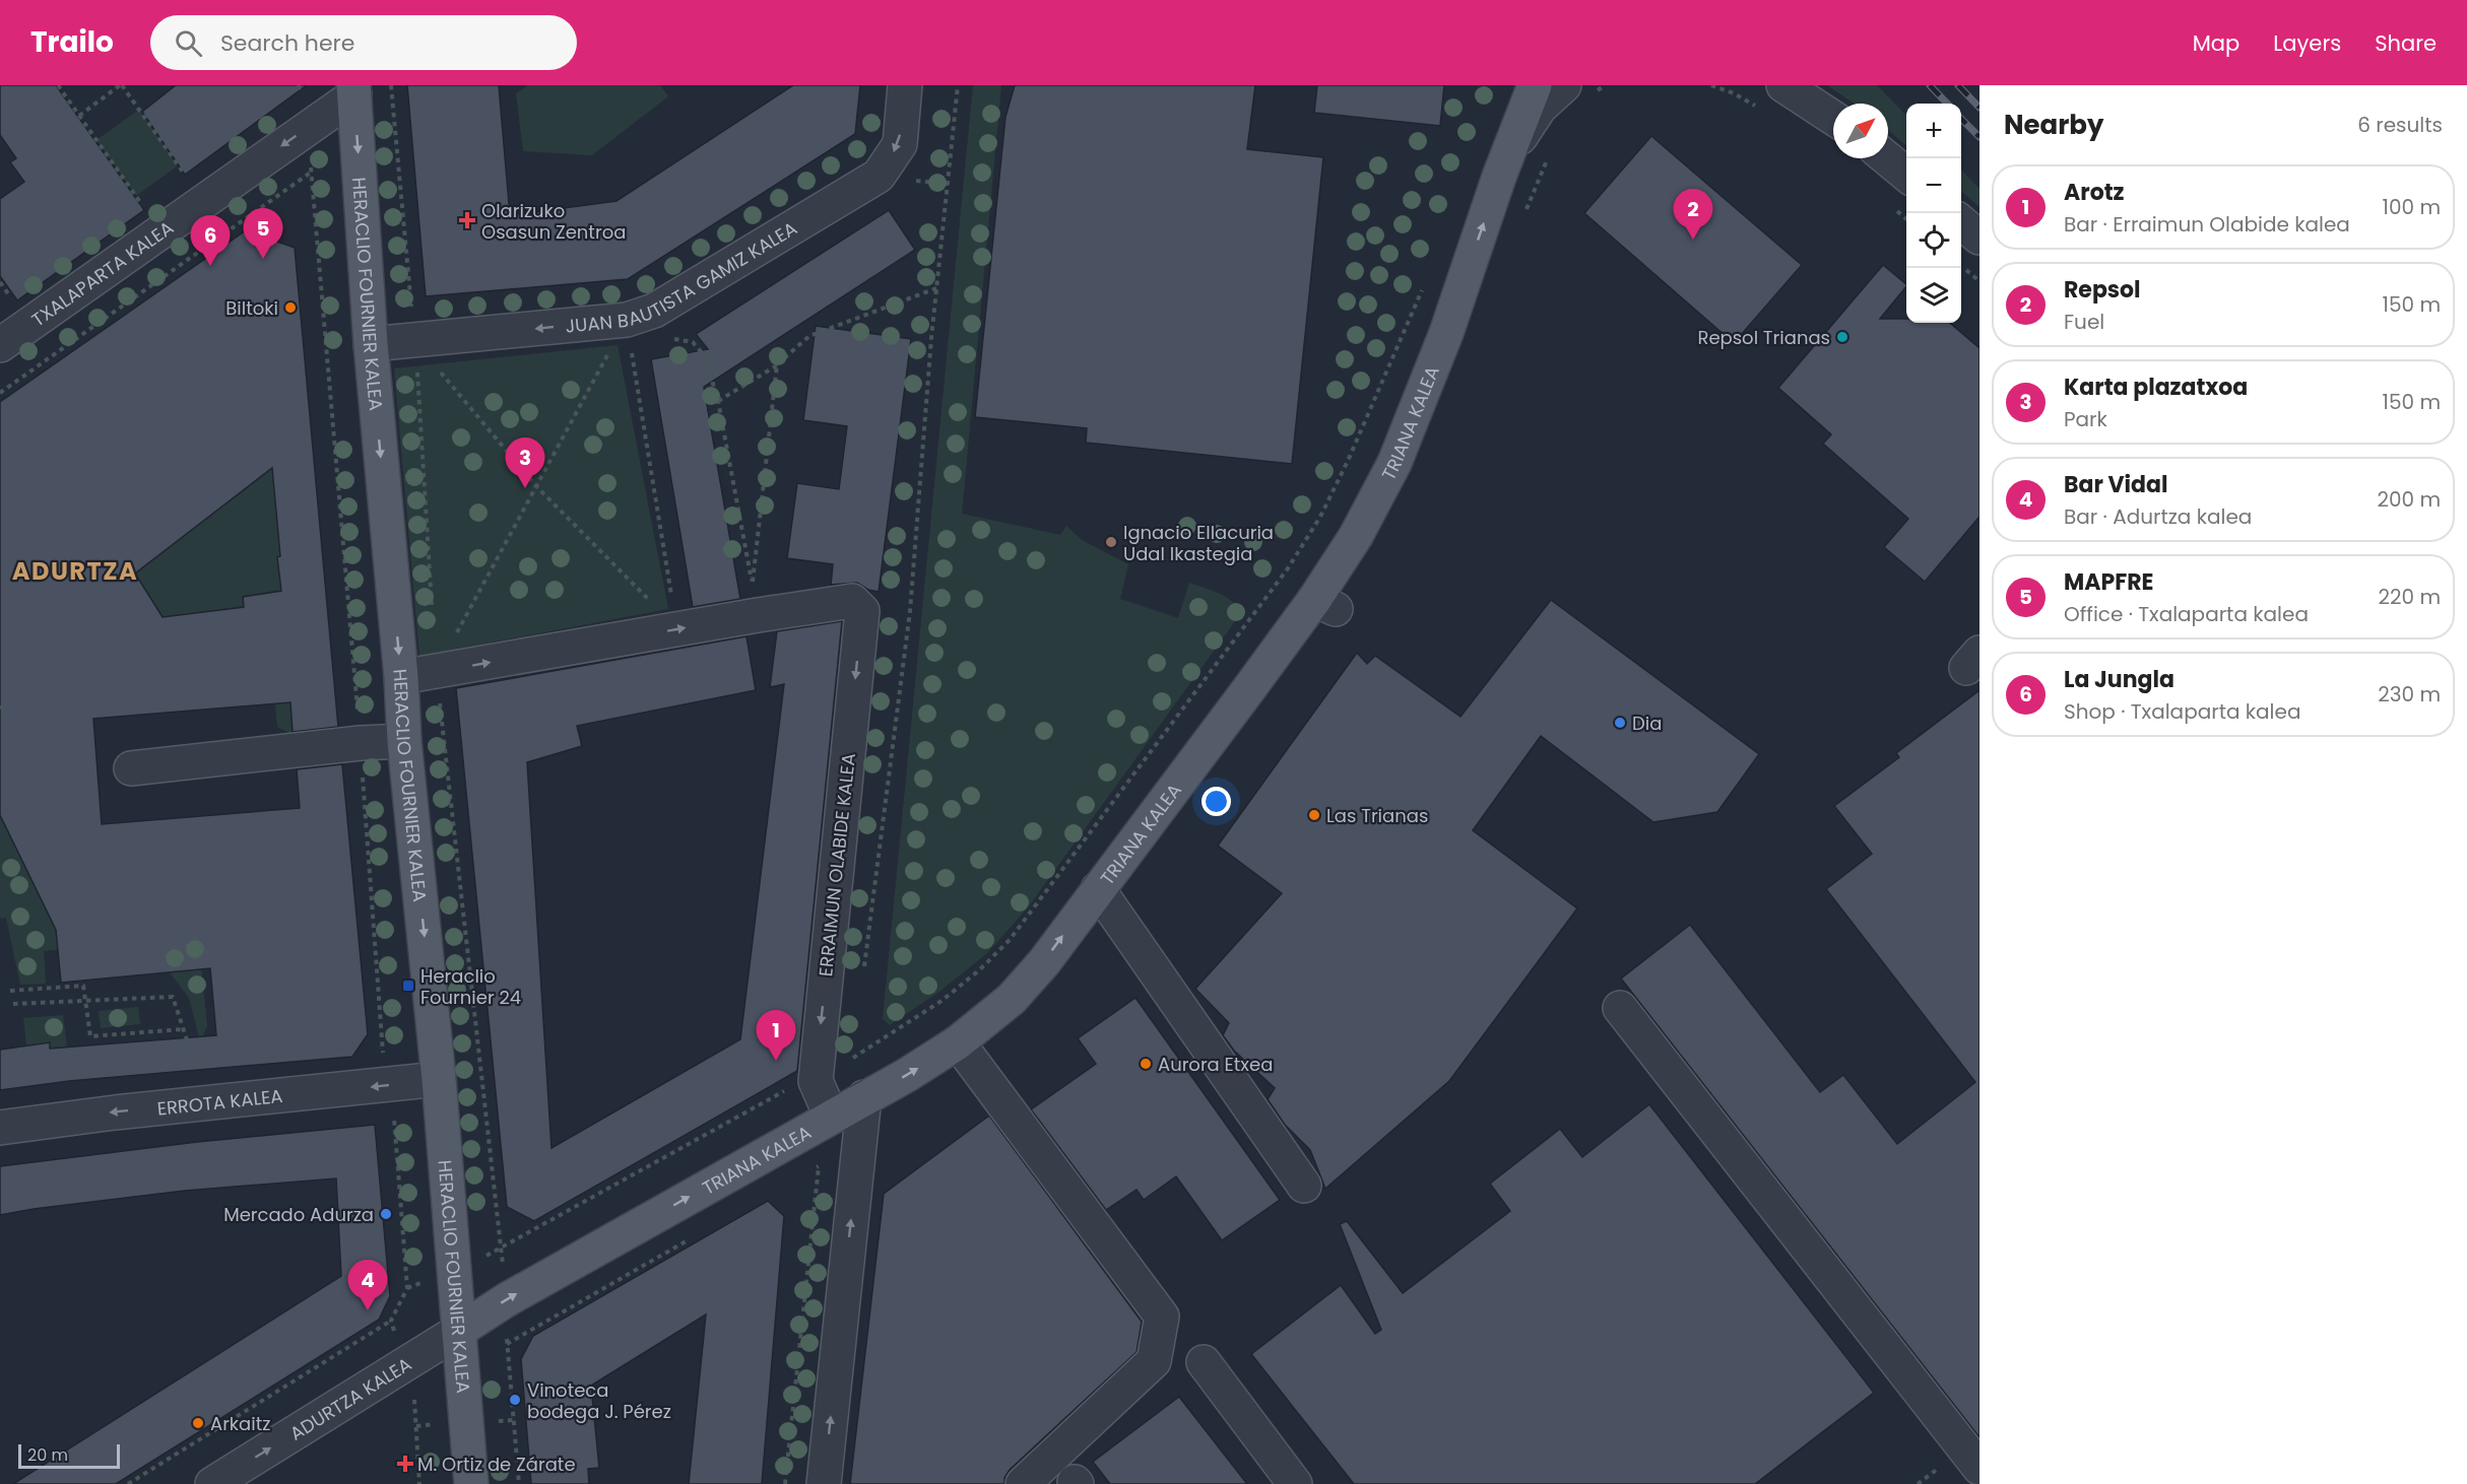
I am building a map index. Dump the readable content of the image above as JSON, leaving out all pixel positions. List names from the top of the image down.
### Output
{
  "streets": {
    "main road": ["HERACLIO FOURNIER KALEA", "TRIANA KALEA"],
    "street": [
      "TXALAPARTA KALEA",
      "JUAN BAUTISTA GAMIZ KALEA",
      "ERRAIMUN OLABIDE KALEA",
      "ERROTA KALEA",
      "ADURTZA KALEA"
    ]
  },
  "crossings": [
    ["TXALAPARTA KALEA", "HERACLIO FOURNIER KALEA"],
    ["JUAN BAUTISTA GAMIZ KALEA", "HERACLIO FOURNIER KALEA"],
    ["HERACLIO FOURNIER KALEA", "TRIANA KALEA"],
    ["HERACLIO FOURNIER KALEA", "ERROTA KALEA"],
    ["HERACLIO FOURNIER KALEA", "ADURTZA KALEA"],
    ["TRIANA KALEA", "ERRAIMUN OLABIDE KALEA"],
    ["TRIANA KALEA", "ADURTZA KALEA"]
  ],
  "one_way": [
    "TXALAPARTA KALEA",
    "JUAN BAUTISTA GAMIZ KALEA",
    "HERACLIO FOURNIER KALEA",
    "TRIANA KALEA",
    "ERROTA KALEA",
    "ADURTZA KALEA"
  ],
  "districts": ["ADURTZA"],
  "places": {
    "health": ["Olarizuko Osasun Zentroa", "M. Ortiz de Zárate"],
    "other": [
      "Biltoki",
      "Repsol Trianas",
      "Ignacio Ellacuria Udal Ikastegia",
      "Dia",
      "Las Trianas",
      "Aurora Etxea",
      "Mercado Adurza",
      "Vinoteca bodega J. Pérez",
      "Arkaitz"
    ],
    "transit": ["Heraclio Fournier 24"]
  },
  "scale_bar": "20 m",
  "north": "top right",
  "page": {
    "header": "Trailo",
    "search": "Search here",
    "nav": ["Map", "Layers", "Share"],
    "heading": ["Nearby", "6 results"],
    "map_buttons": ["+", "−"],
    "list": [
      {
        "mark": "1",
        "name": "Arotz",
        "note": "Bar · Erraimun Olabide kalea",
        "value": "100 m"
      },
      {
        "mark": "2",
        "name": "Repsol",
        "note": "Fuel",
        "value": "150 m"
      },
      {
        "mark": "3",
        "name": "Karta plazatxoa",
        "note": "Park",
        "value": "150 m"
      },
      {
        "mark": "4",
        "name": "Bar Vidal",
        "note": "Bar · Adurtza kalea",
        "value": "200 m"
      },
      {
        "mark": "5",
        "name": "MAPFRE",
        "note": "Office · Txalaparta kalea",
        "value": "220 m"
      },
      {
        "mark": "6",
        "name": "La Jungla",
        "note": "Shop · Txalaparta kalea",
        "value": "230 m"
      }
    ],
    "pins": [
      "2",
      "5",
      "6",
      "3",
      "1",
      "4"
    ],
    "scale": "20 m"
  }
}
